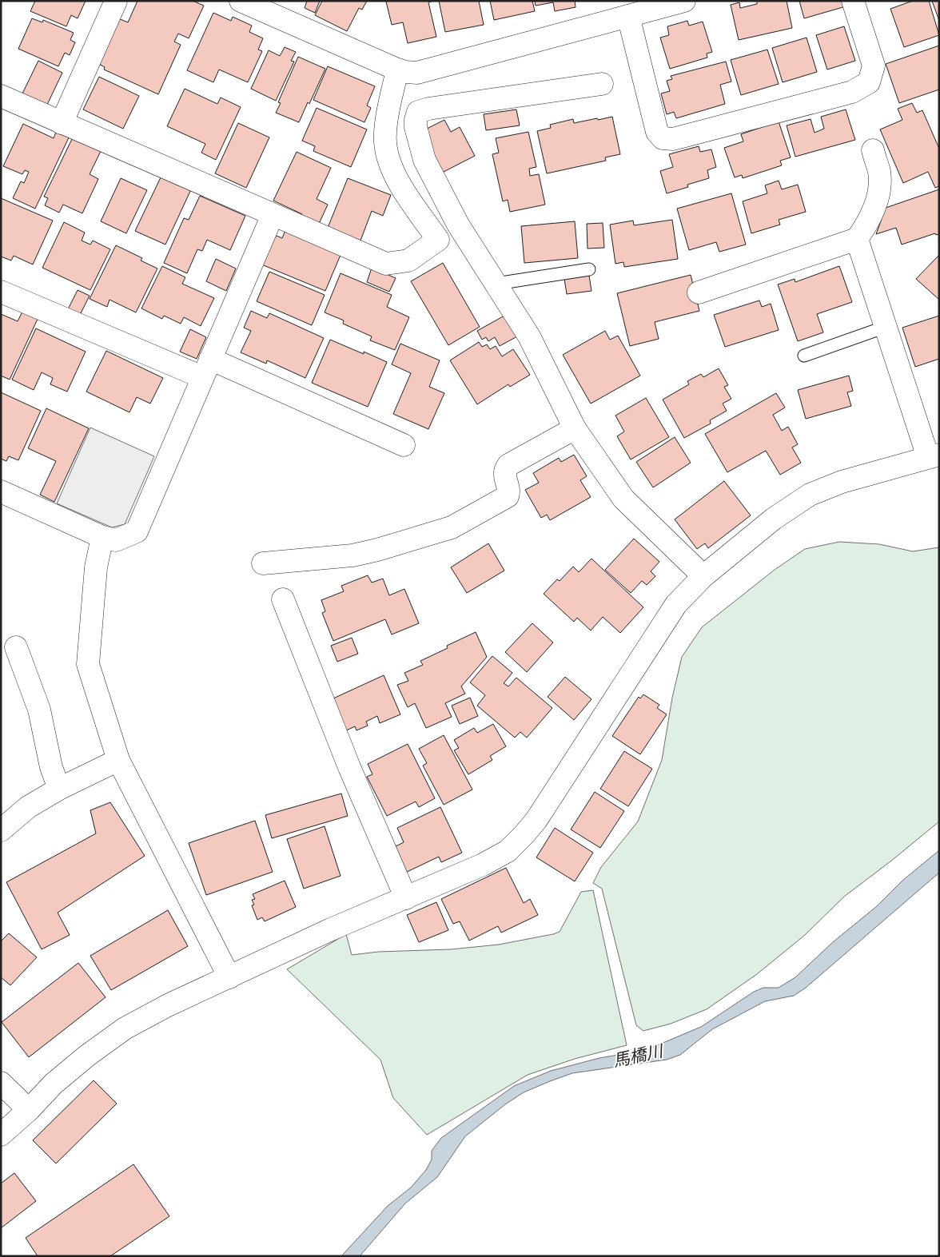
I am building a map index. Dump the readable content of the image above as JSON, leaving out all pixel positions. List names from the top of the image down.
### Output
{
  "water": ["馬橋川"]
}
